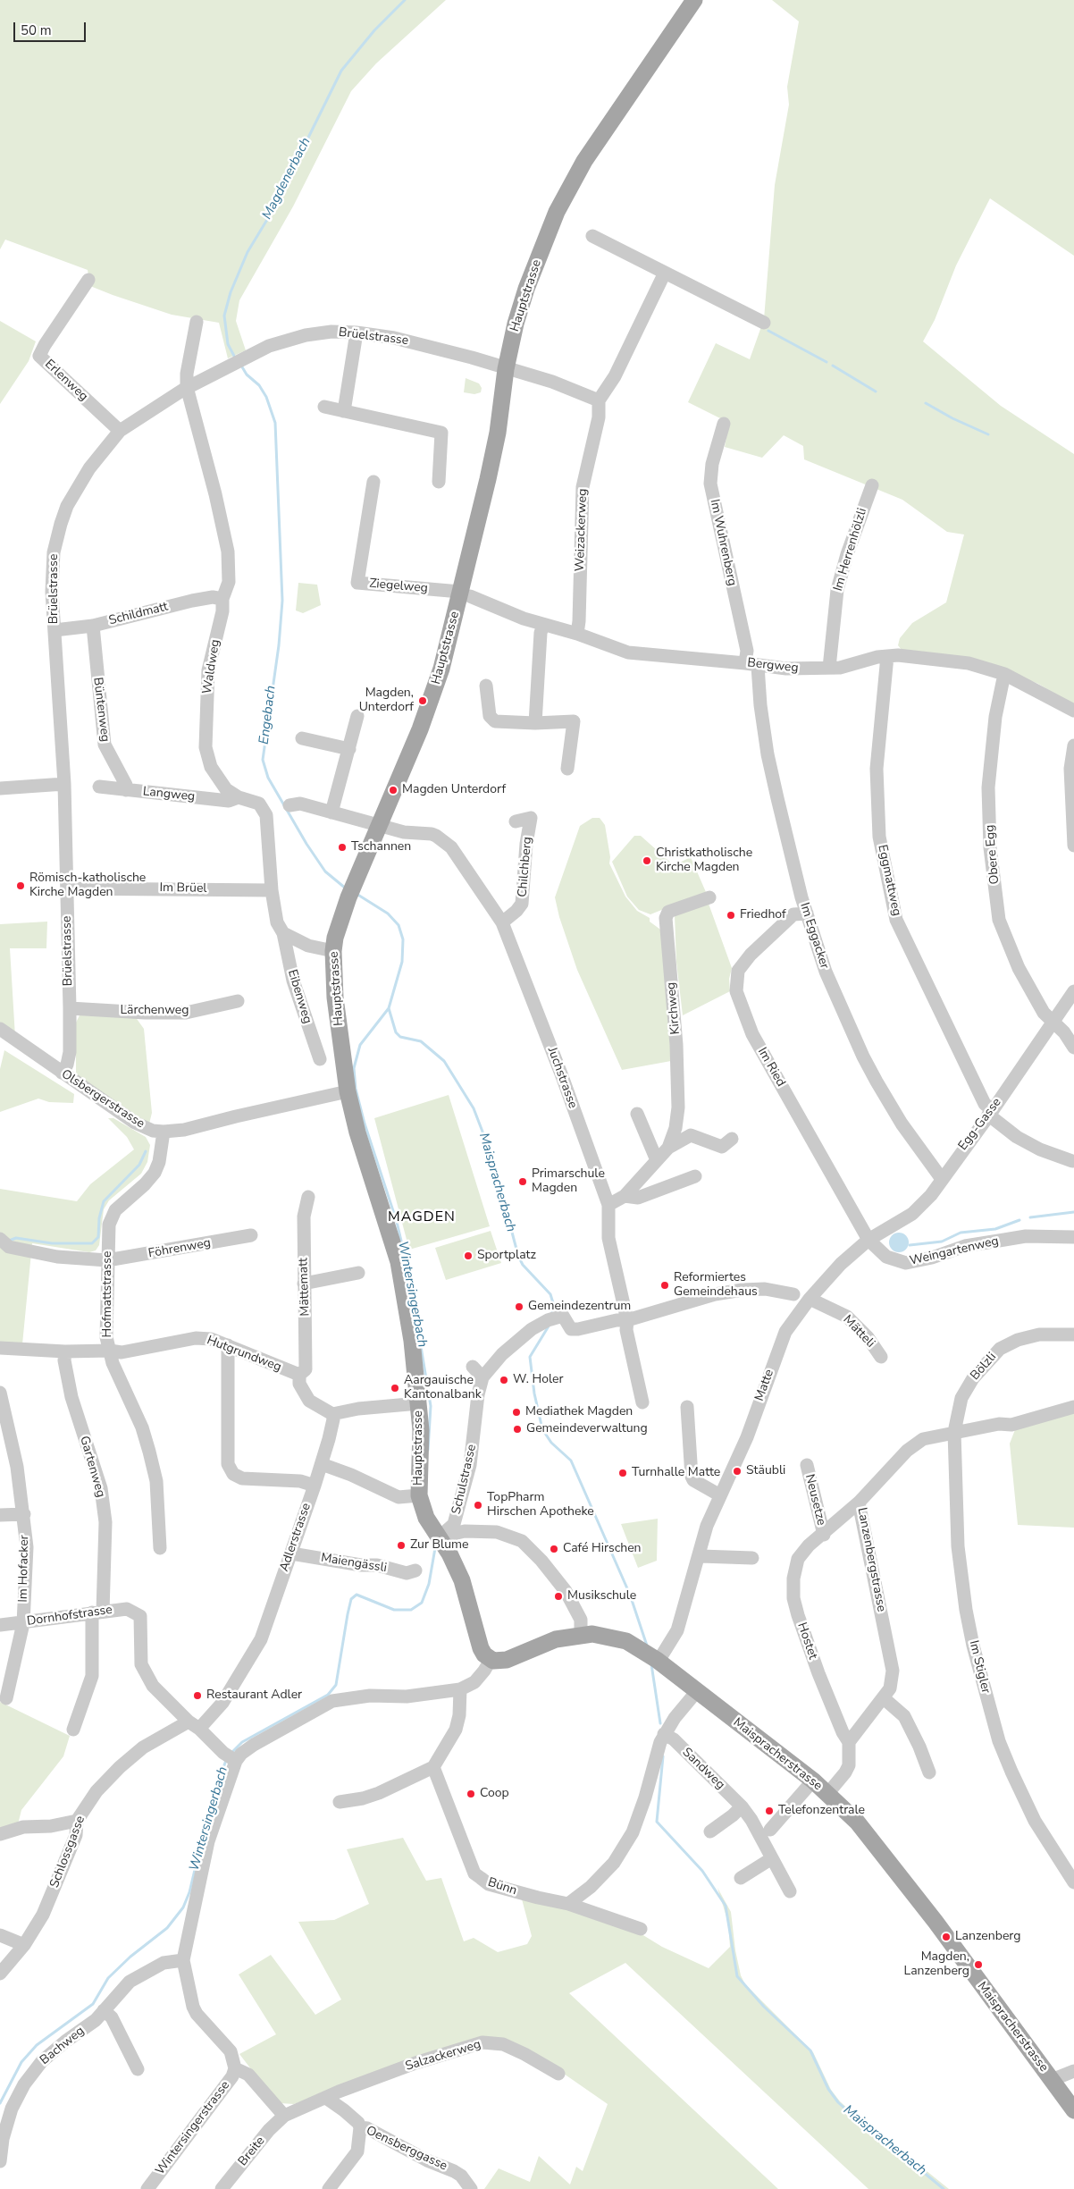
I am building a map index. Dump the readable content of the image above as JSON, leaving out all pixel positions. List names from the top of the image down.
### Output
{
  "streets": {
    "main road": ["Hauptstrasse", "Maispracherstrasse"],
    "street": [
      "Brüelstrasse",
      "Erlenweg",
      "Weizackerweg",
      "Im Wuhrenberg",
      "Im Herrenhölzli",
      "Ziegelweg",
      "Schildmatt",
      "Bergweg",
      "Waldweg",
      "Büntenweg",
      "Langweg",
      "Obere Egg",
      "Chilchberg",
      "Eggmattweg",
      "Im Brüel",
      "Im Eggacker",
      "Eibenweg",
      "Kirchweg",
      "Lärchenweg",
      "Im Ried",
      "Juchstrasse",
      "Olsbergerstrasse",
      "Egg-Gasse",
      "Föhrenweg",
      "Weingartenweg",
      "Mättematt",
      "Hofmattstrasse",
      "Mätteli",
      "Hutgrundweg",
      "Bölzli",
      "Matte",
      "Gartenweg",
      "Schulstrasse",
      "Neusetze",
      "Adlerstrasse",
      "Lanzenbergstrasse",
      "Maiengässli",
      "Im Hofacker",
      "Dornhofstrasse",
      "Hostet",
      "Im Stigler",
      "Sandweg",
      "Schlossgasse",
      "Bünn",
      "Bachweg",
      "Salzackerweg",
      "Wintersingerstrasse",
      "Oensberggasse",
      "Breite"
    ]
  },
  "crossings": [
    ["Hauptstrasse", "Brüelstrasse"],
    ["Hauptstrasse", "Ziegelweg"],
    ["Hauptstrasse", "Bergweg"],
    ["Hauptstrasse", "Juchstrasse"],
    ["Hauptstrasse", "Olsbergerstrasse"],
    ["Hauptstrasse", "Schulstrasse"],
    ["Hauptstrasse", "Maispracherstrasse"],
    ["Hauptstrasse", "Wintersingerstrasse"],
    ["Brüelstrasse", "Erlenweg"],
    ["Brüelstrasse", "Schildmatt"],
    ["Brüelstrasse", "Waldweg"],
    ["Brüelstrasse", "Im Brüel"],
    ["Brüelstrasse", "Lärchenweg"],
    ["Brüelstrasse", "Olsbergerstrasse"],
    ["Weizackerweg", "Bergweg"],
    ["Im Wuhrenberg", "Bergweg"],
    ["Im Wuhrenberg", "Im Eggacker"],
    ["Im Herrenhölzli", "Bergweg"],
    ["Ziegelweg", "Bergweg"],
    ["Schildmatt", "Waldweg"],
    ["Schildmatt", "Büntenweg"],
    ["Bergweg", "Obere Egg"],
    ["Bergweg", "Eggmattweg"],
    ["Bergweg", "Im Eggacker"],
    ["Waldweg", "Langweg"],
    ["Waldweg", "Im Brüel"],
    ["Waldweg", "Eibenweg"],
    ["Büntenweg", "Langweg"],
    ["Obere Egg", "Egg-Gasse"],
    ["Chilchberg", "Juchstrasse"],
    ["Eggmattweg", "Egg-Gasse"],
    ["Im Eggacker", "Im Ried"],
    ["Im Eggacker", "Egg-Gasse"],
    ["Kirchweg", "Juchstrasse"],
    ["Im Ried", "Egg-Gasse"],
    ["Im Ried", "Weingartenweg"],
    ["Im Ried", "Matte"],
    ["Juchstrasse", "Schulstrasse"],
    ["Olsbergerstrasse", "Hofmattstrasse"],
    ["Egg-Gasse", "Weingartenweg"],
    ["Egg-Gasse", "Matte"],
    ["Föhrenweg", "Hofmattstrasse"],
    ["Weingartenweg", "Matte"],
    ["Mättematt", "Hutgrundweg"],
    ["Hofmattstrasse", "Hutgrundweg"],
    ["Mätteli", "Matte"],
    ["Hutgrundweg", "Gartenweg"],
    ["Bölzli", "Lanzenbergstrasse"],
    ["Bölzli", "Im Stigler"],
    ["Matte", "Maispracherstrasse"],
    ["Gartenweg", "Dornhofstrasse"],
    ["Neusetze", "Hostet"],
    ["Adlerstrasse", "Maiengässli"],
    ["Adlerstrasse", "Dornhofstrasse"],
    ["Adlerstrasse", "Schlossgasse"],
    ["Lanzenbergstrasse", "Hostet"],
    ["Lanzenbergstrasse", "Im Stigler"],
    ["Im Hofacker", "Dornhofstrasse"],
    ["Dornhofstrasse", "Schlossgasse"],
    ["Dornhofstrasse", "Wintersingerstrasse"],
    ["Hostet", "Maispracherstrasse"],
    ["Maispracherstrasse", "Wintersingerstrasse"],
    ["Bachweg", "Wintersingerstrasse"],
    ["Salzackerweg", "Oensberggasse"]
  ],
  "districts": ["MAGDEN"],
  "water": [
    "Magdenerbach",
    "Engebach",
    "Maispracherbach",
    "Wintersingerbach"
  ],
  "places": [
    "Magden, Unterdorf",
    "Magden Unterdorf",
    "Tschannen",
    "Christkatholische Kirche Magden",
    "Römisch-katholische Kirche Magden",
    "Friedhof",
    "Primarschule Magden",
    "Sportplatz",
    "Reformiertes Gemeindehaus",
    "Gemeindezentrum",
    "W. Holer",
    "Aargauische Kantonalbank",
    "Mediathek Magden",
    "Gemeindeverwaltung",
    "Stäubli",
    "Turnhalle Matte",
    "TopPharm Hirschen Apotheke",
    "Zur Blume",
    "Café Hirschen",
    "Musikschule",
    "Restaurant Adler",
    "Coop",
    "Telefonzentrale",
    "Lanzenberg",
    "Magden, Lanzenberg"
  ],
  "scale_bar": "50 m"
}
